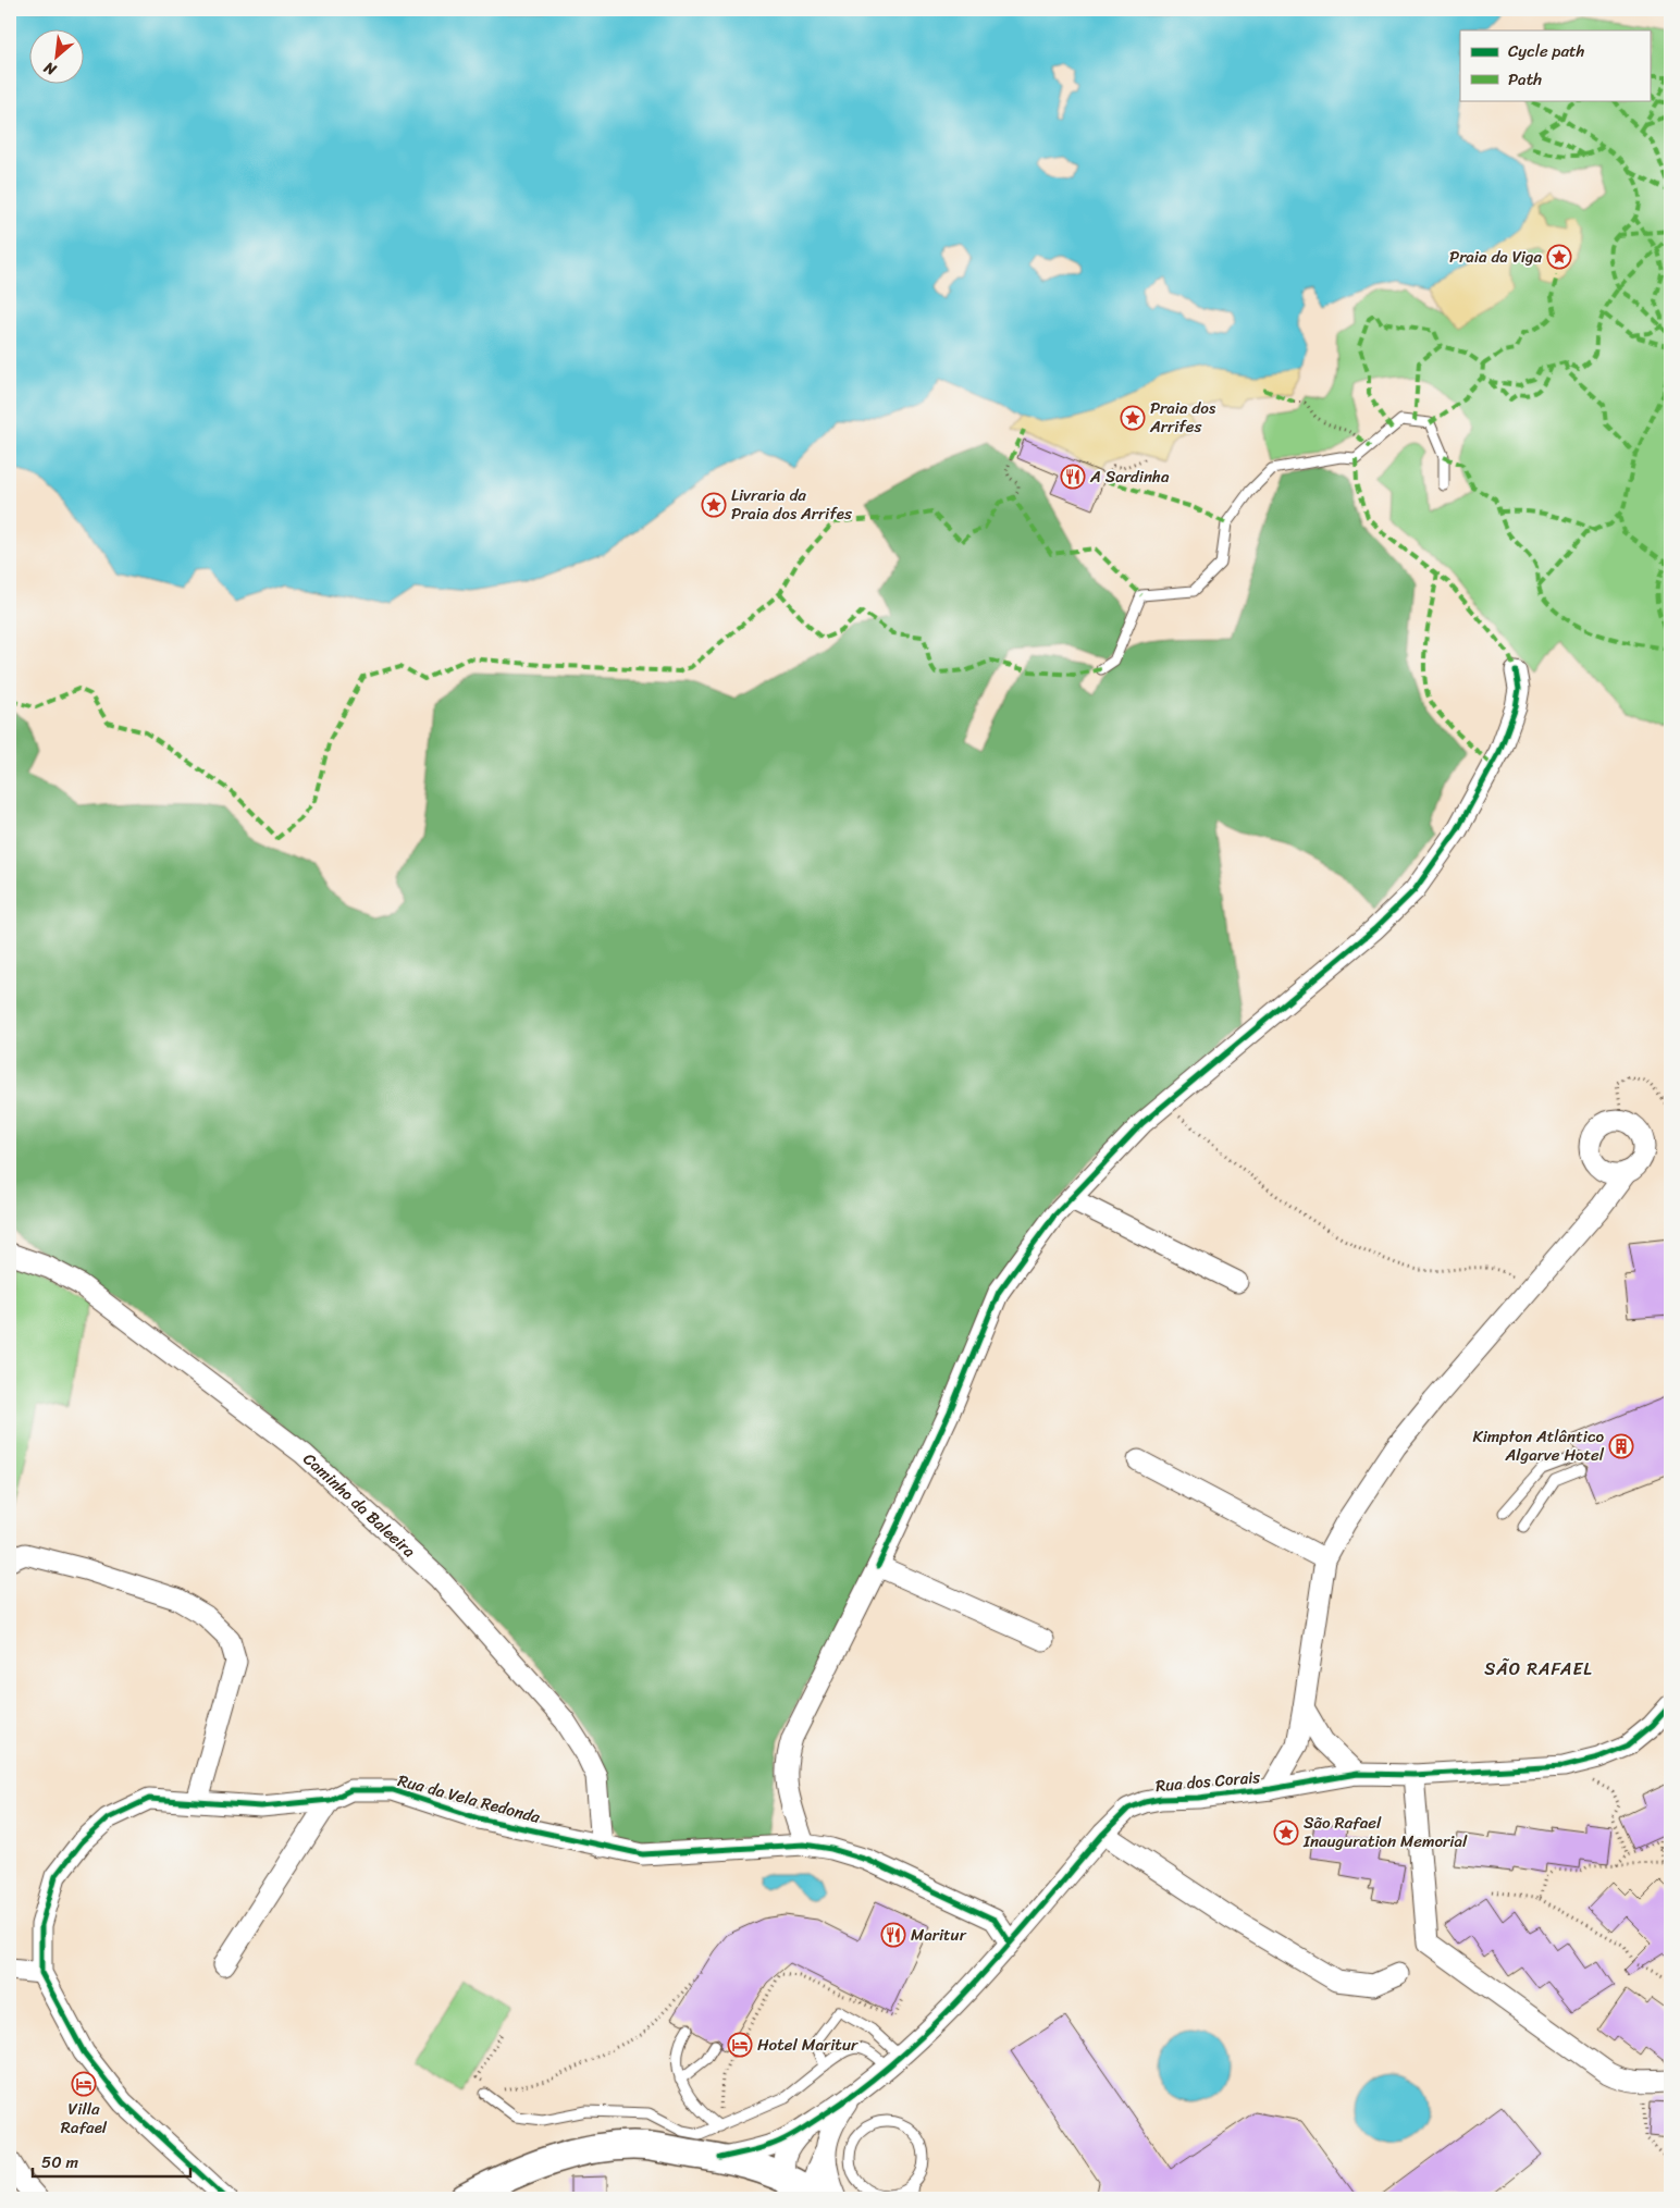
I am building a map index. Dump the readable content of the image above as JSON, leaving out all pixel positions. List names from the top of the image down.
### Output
{
  "streets": {
    "street": ["Caminho da Baleeira", "Rua dos Corais", "Rua da Vela Redonda"]
  },
  "crossings": [
    ["Caminho da Baleeira", "Rua da Vela Redonda"],
    ["Rua dos Corais", "Rua da Vela Redonda"]
  ],
  "districts": ["SÃO RAFAEL"],
  "places": {
    "place": [
      "Praia da Viga",
      "Praia dos Arrifes",
      "Livraria da Praia dos Arrifes",
      "São Rafael Inauguration Memorial"
    ],
    "restaurant": ["A Sardinha", "Maritur"],
    "building": ["Kimpton Atlântico Algarve Hotel"],
    "hotel": ["Hotel Maritur", "Villa Rafael"]
  },
  "legend": ["Cycle path", "Path"],
  "scale_bar": "50 m",
  "north": "bottom left"
}
